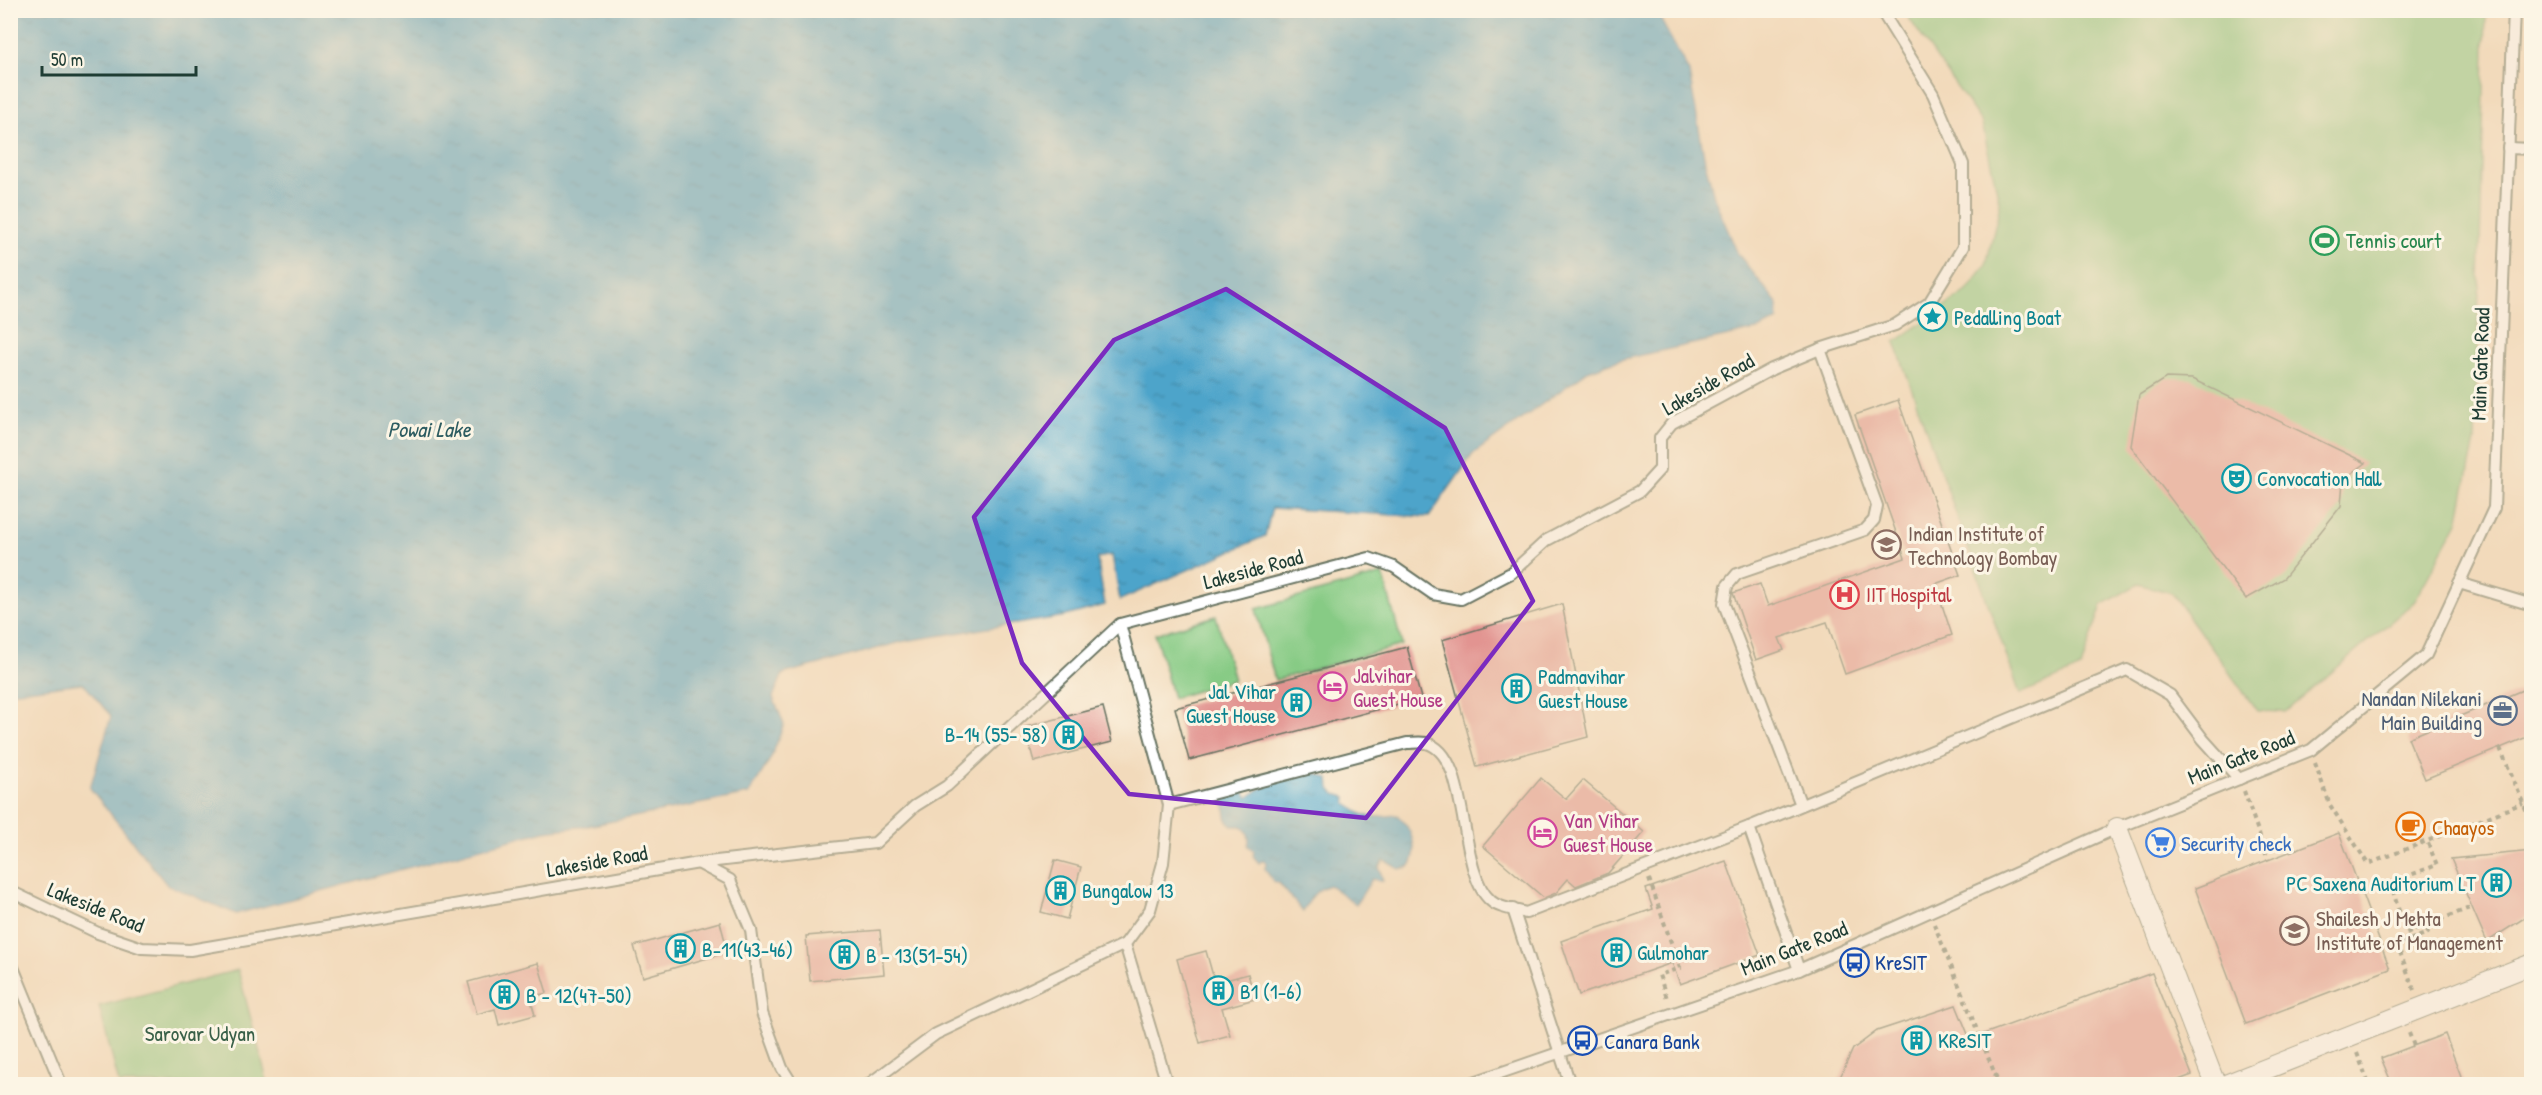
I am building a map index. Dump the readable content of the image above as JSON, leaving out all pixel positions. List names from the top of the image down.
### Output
{
  "streets": {
    "lane": ["Main Gate Road", "Lakeside Road"]
  },
  "water": ["Powai Lake"],
  "parks": ["Sarovar Udyan"],
  "places": {
    "sports": ["Tennis court"],
    "place": ["Pedalling Boat"],
    "theatre": ["Convocation Hall"],
    "school or university": ["Indian Institute of Technology Bombay", "Shailesh J Mehta Institute of Management"],
    "hospital": ["IIT Hospital"],
    "hotel": ["Jalvihar Guest House", "Van Vihar Guest House"],
    "building": [
      "Padmavihar Guest House",
      "Jal Vihar Guest House",
      "B-14 (55- 58)",
      "PC Saxena Auditorium LT",
      "Bungalow 13",
      "B-11(43-46)",
      "Gulmohar",
      "B - 13(51-54)",
      "B1 (1-6)",
      "B - 12(47-50)",
      "KReSIT"
    ],
    "office": ["Nandan Nilekani Main Building"],
    "cafe": ["Chaayos"],
    "supermarket": ["Security check"],
    "bus stop": ["KreSIT", "Canara Bank"]
  },
  "scale_bar": "50 m"
}
